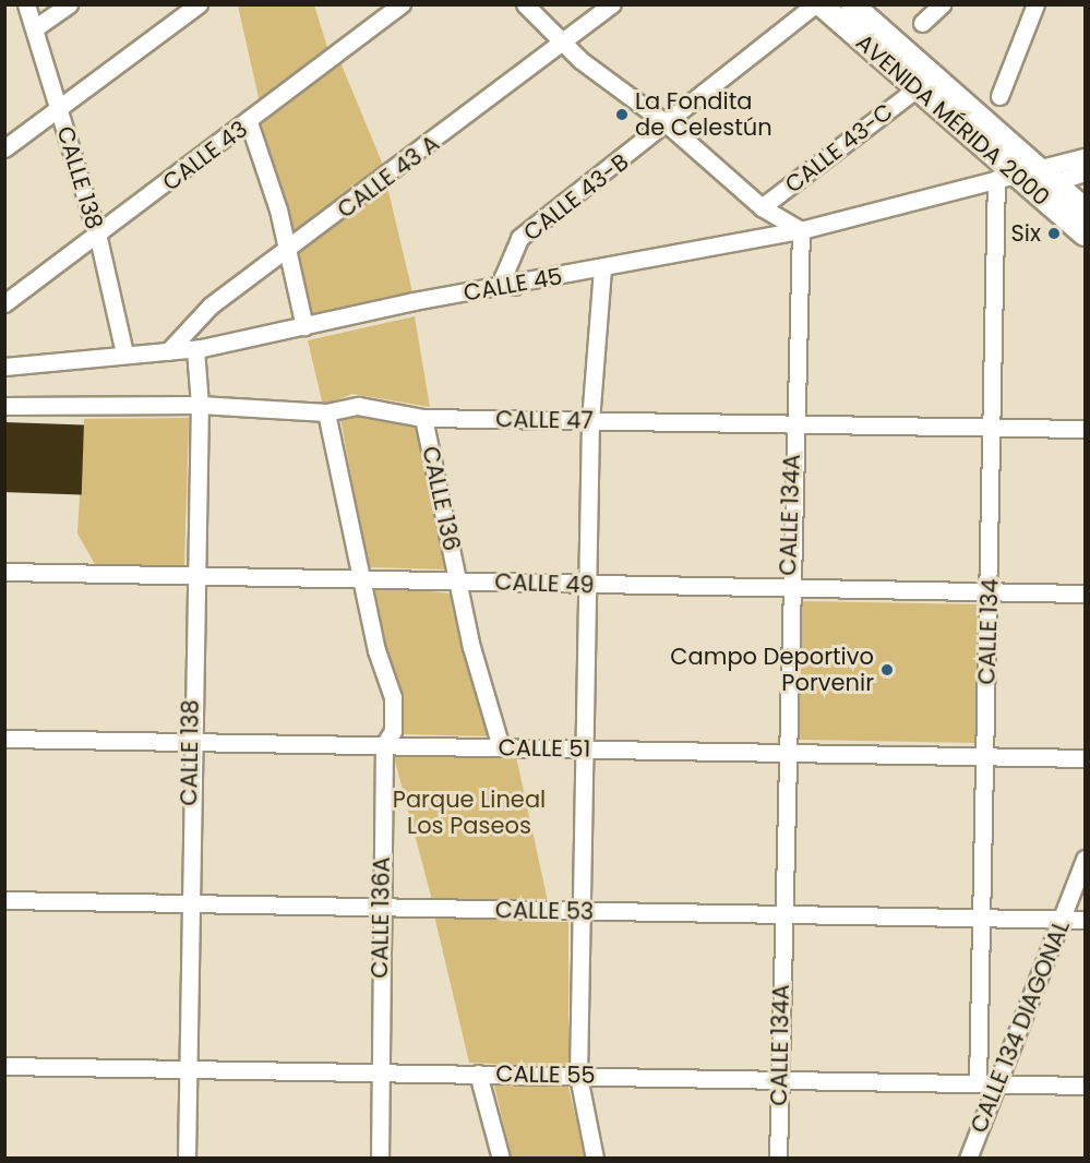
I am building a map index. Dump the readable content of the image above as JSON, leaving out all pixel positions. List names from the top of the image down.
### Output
{
  "streets": {
    "main road": ["AVENIDA MÉRIDA 2000"],
    "street": [
      "CALLE 43-C",
      "CALLE 43",
      "CALLE 43 A",
      "CALLE 138",
      "CALLE 43-B",
      "CALLE 45",
      "CALLE 47",
      "CALLE 136",
      "CALLE 134A",
      "CALLE 49",
      "CALLE 134",
      "CALLE 51",
      "CALLE 53",
      "CALLE 136A",
      "CALLE 134 DIAGONAL",
      "CALLE 55"
    ]
  },
  "crossings": [
    ["AVENIDA MÉRIDA 2000", "CALLE 43-C"],
    ["AVENIDA MÉRIDA 2000", "CALLE 43-B"],
    ["AVENIDA MÉRIDA 2000", "CALLE 45"],
    ["AVENIDA MÉRIDA 2000", "CALLE 134"],
    ["CALLE 43", "CALLE 138"],
    ["CALLE 43 A", "CALLE 45"],
    ["CALLE 138", "CALLE 45"],
    ["CALLE 138", "CALLE 47"],
    ["CALLE 138", "CALLE 49"],
    ["CALLE 138", "CALLE 51"],
    ["CALLE 138", "CALLE 53"],
    ["CALLE 138", "CALLE 55"],
    ["CALLE 43-B", "CALLE 45"],
    ["CALLE 45", "CALLE 134A"],
    ["CALLE 45", "CALLE 134"],
    ["CALLE 47", "CALLE 136"],
    ["CALLE 47", "CALLE 134A"],
    ["CALLE 47", "CALLE 134"],
    ["CALLE 47", "CALLE 136A"],
    ["CALLE 136", "CALLE 49"],
    ["CALLE 136", "CALLE 51"],
    ["CALLE 134A", "CALLE 49"],
    ["CALLE 134A", "CALLE 51"],
    ["CALLE 134A", "CALLE 53"],
    ["CALLE 134A", "CALLE 55"],
    ["CALLE 49", "CALLE 134"],
    ["CALLE 49", "CALLE 136A"],
    ["CALLE 134", "CALLE 51"],
    ["CALLE 134", "CALLE 53"],
    ["CALLE 134", "CALLE 55"],
    ["CALLE 51", "CALLE 136A"],
    ["CALLE 53", "CALLE 136A"],
    ["CALLE 53", "CALLE 134 DIAGONAL"],
    ["CALLE 136A", "CALLE 55"],
    ["CALLE 134 DIAGONAL", "CALLE 55"]
  ],
  "parks": ["Parque Lineal Los Paseos"],
  "places": ["La Fondita de Celestún", "Six", "Campo Deportivo Porvenir"]
}
